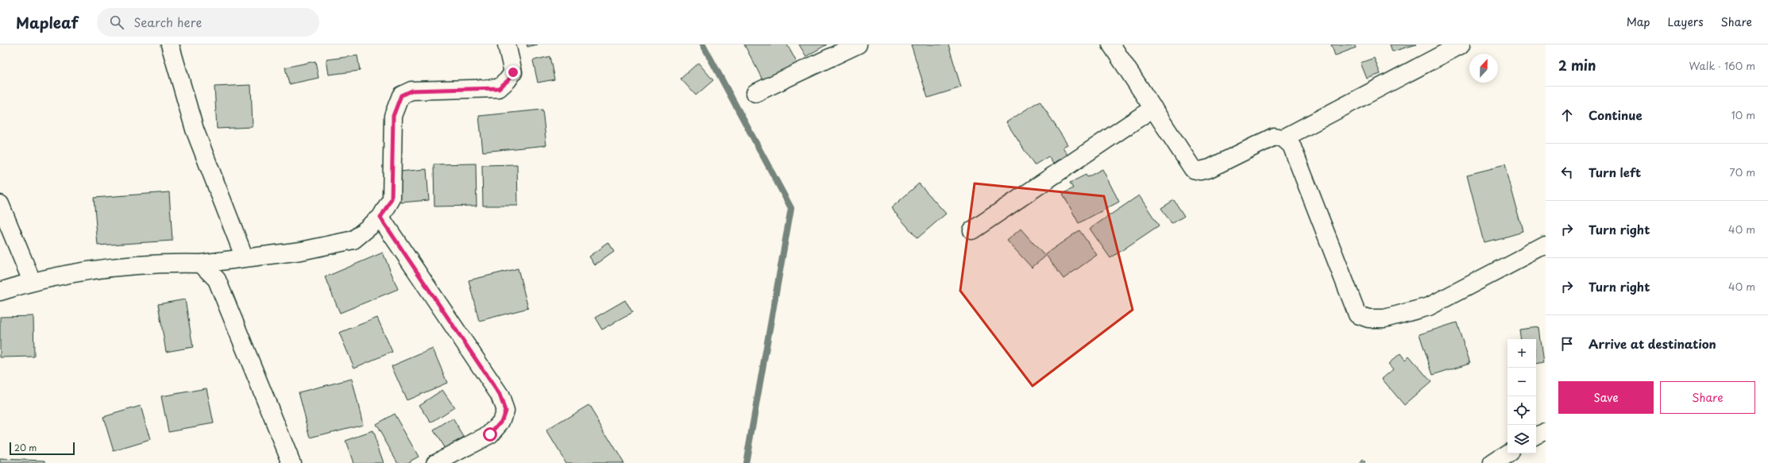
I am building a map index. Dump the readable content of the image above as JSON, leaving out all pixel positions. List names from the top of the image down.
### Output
{
  "scale_bar": "20 m",
  "north": "top",
  "page": {
    "header": "Mapleaf",
    "search": "Search here",
    "nav": ["Map", "Layers", "Share"],
    "heading": ["2 min", "Walk · 160 m"],
    "list": [
      ["Continue", "10 m"],
      ["Turn left", "70 m"],
      ["Turn right", "40 m"],
      ["Turn right", "40 m"],
      "Arrive at destination"
    ],
    "map_buttons": ["+", "−"],
    "buttons": ["Save", "Share"],
    "scale": "20 m"
  }
}
